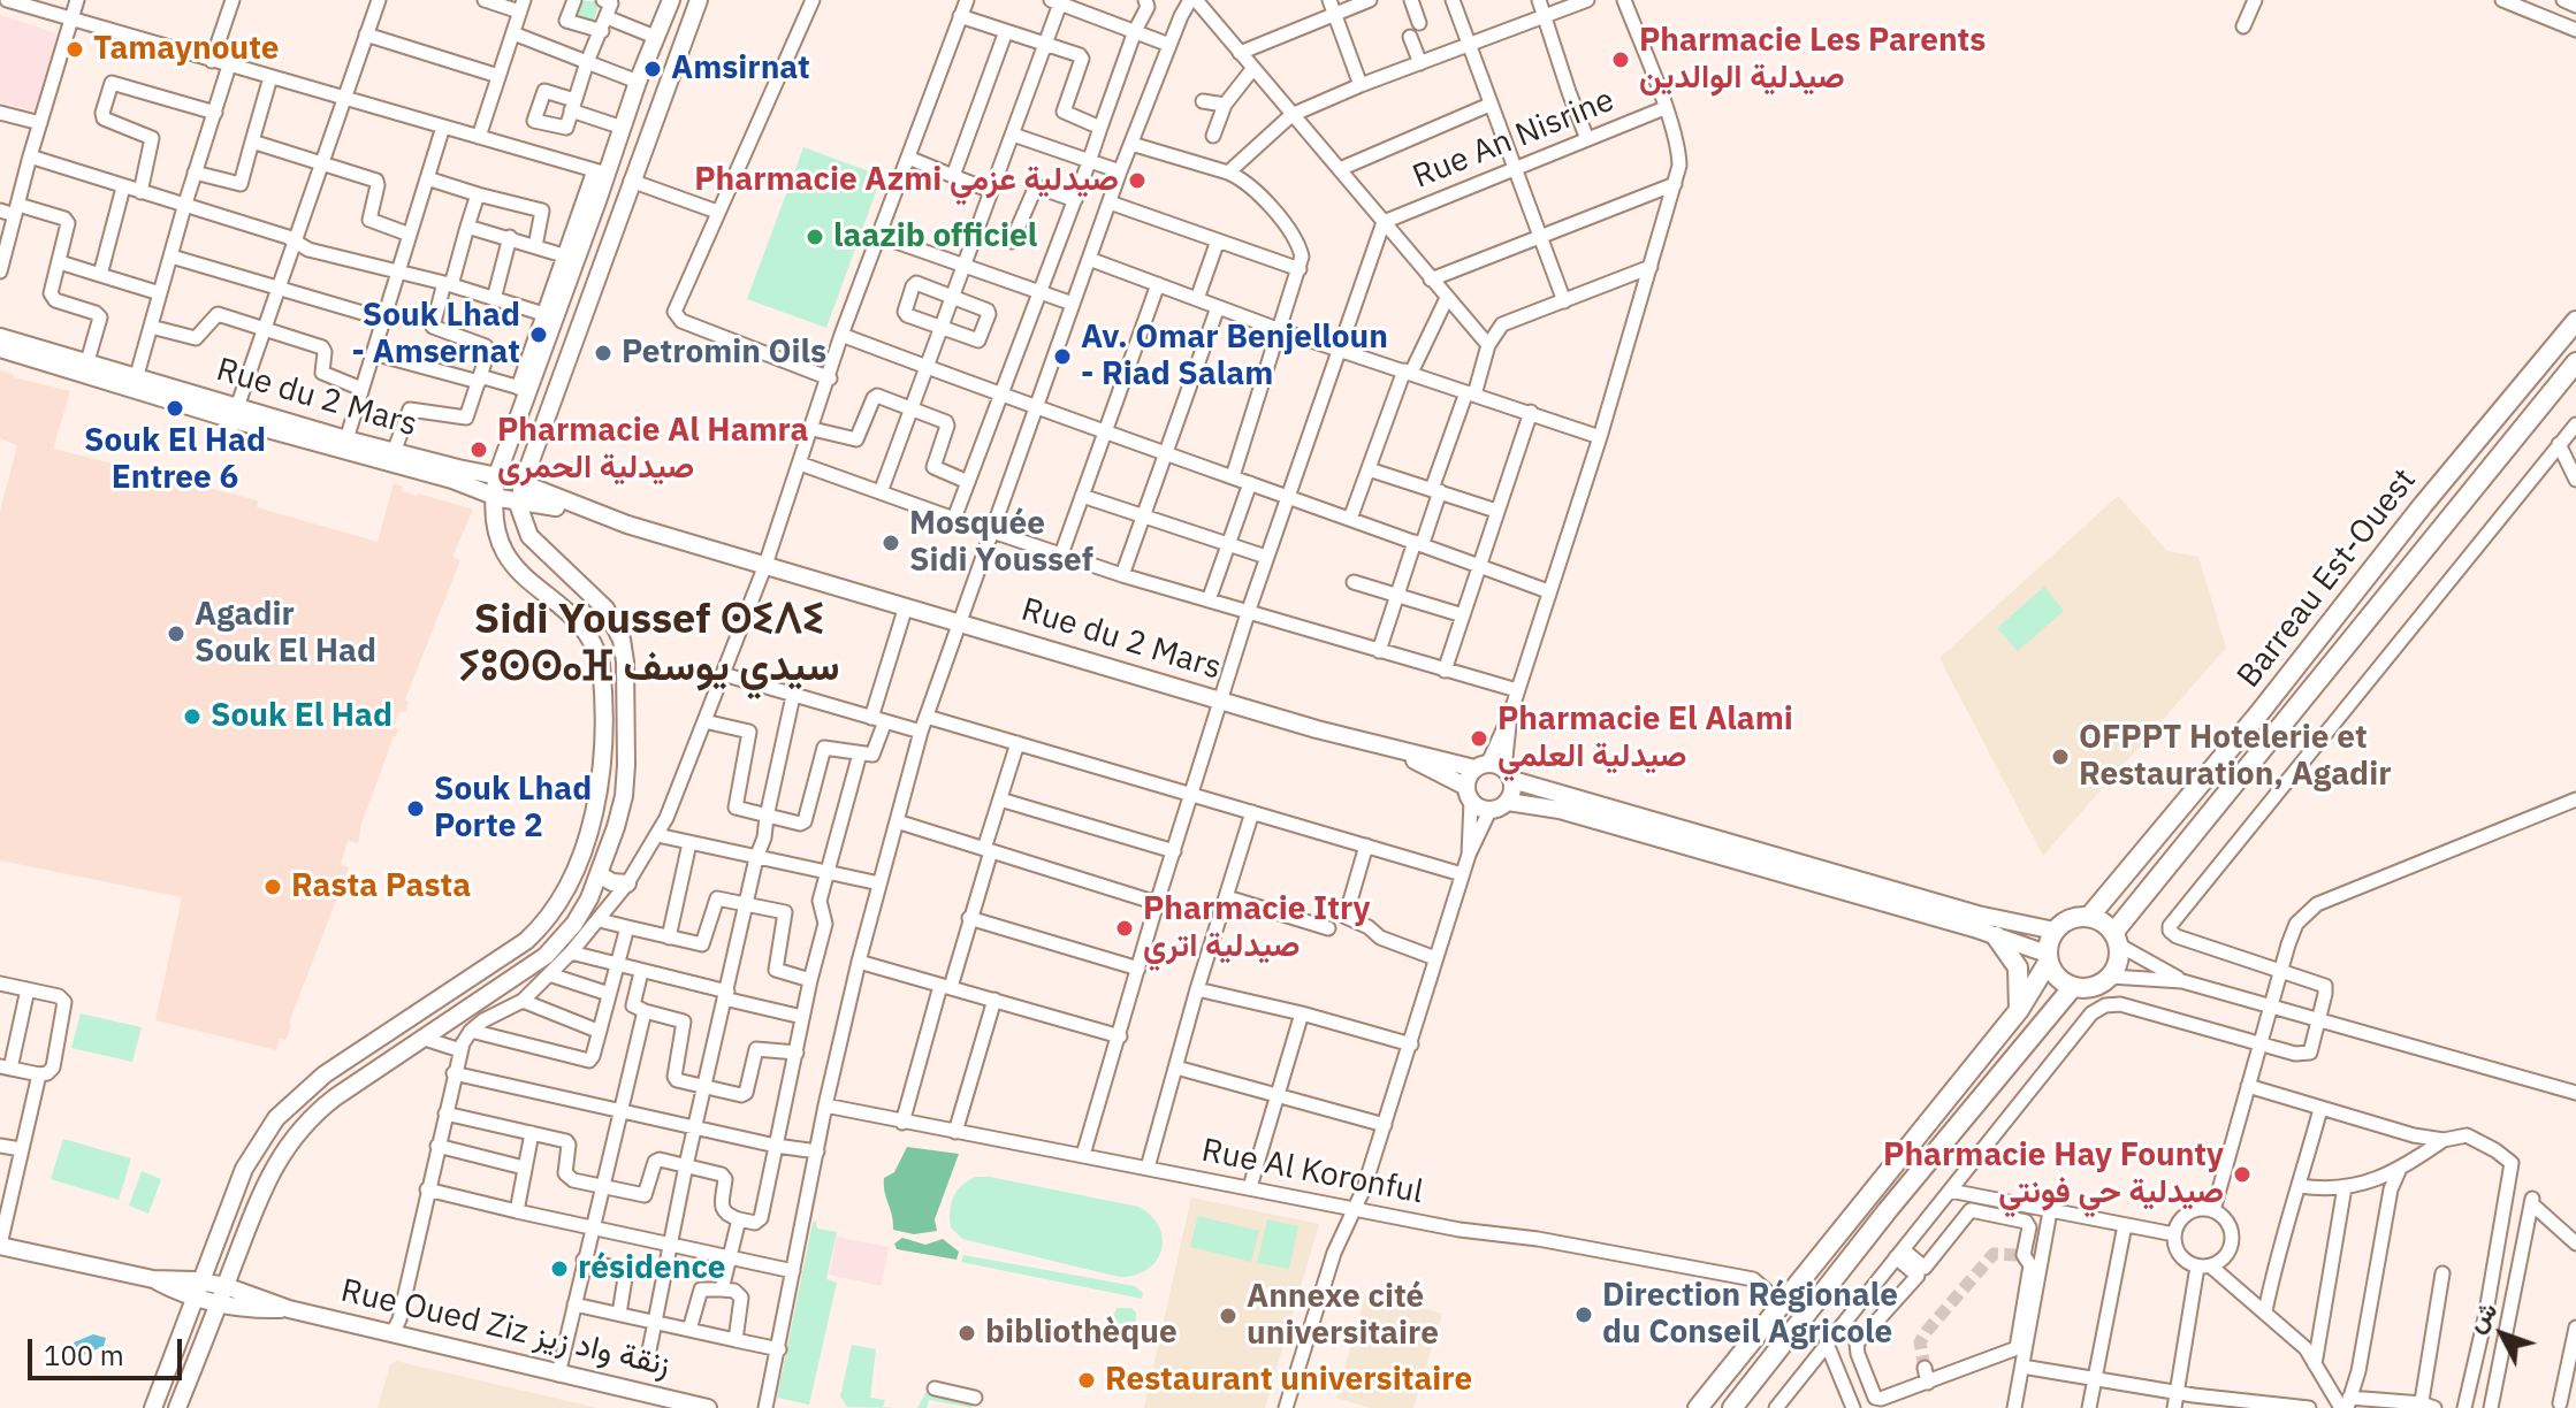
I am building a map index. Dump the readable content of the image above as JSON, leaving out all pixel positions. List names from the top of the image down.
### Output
{
  "streets": {
    "main road": ["Barreau Est-Ouest"],
    "street": [
      "Rue An Nisrine",
      "Rue du 2 Mars",
      "Rue Al Koronful",
      "Rue Oued Ziz زنقة واد زيز"
    ]
  },
  "crossings": [
    ["Rue du 2 Mars", "Barreau Est-Ouest"]
  ],
  "districts": ["Sidi Youssef ⵙⵉⴷⵉ ⵢⵓⵙⵙⴰⴼ سيدي يوسف"],
  "places": [
    "Tamaynoute",
    "Pharmacie Les Parents صيدلية الوالدين",
    "Amsirnat",
    "Pharmacie Azmi صيدلية عزمي",
    "laazib officiel",
    "Souk Lhad - Amsernat",
    "Petromin Oils",
    "Av. Omar Benjelloun - Riad Salam",
    "Souk El Had Entree 6",
    "Pharmacie Al Hamra صيدلية الحمرى",
    "Mosquée Sidi Youssef",
    "Agadir Souk El Had",
    "Souk El Had",
    "Pharmacie El Alami صيدلية العلمي",
    "OFPPT Hotelerie et Restauration, Agadir",
    "Souk Lhad Porte 2",
    "Rasta Pasta",
    "Pharmacie Itry صيدلية اتري",
    "Pharmacie Hay Founty صيدلية حي فونتي",
    "résidence",
    "Direction Régionale du Conseil Agricole",
    "Annexe cité universitaire",
    "bibliothèque",
    "Restaurant universitaire"
  ],
  "scale_bar": "100 m",
  "north": "top left"
}
